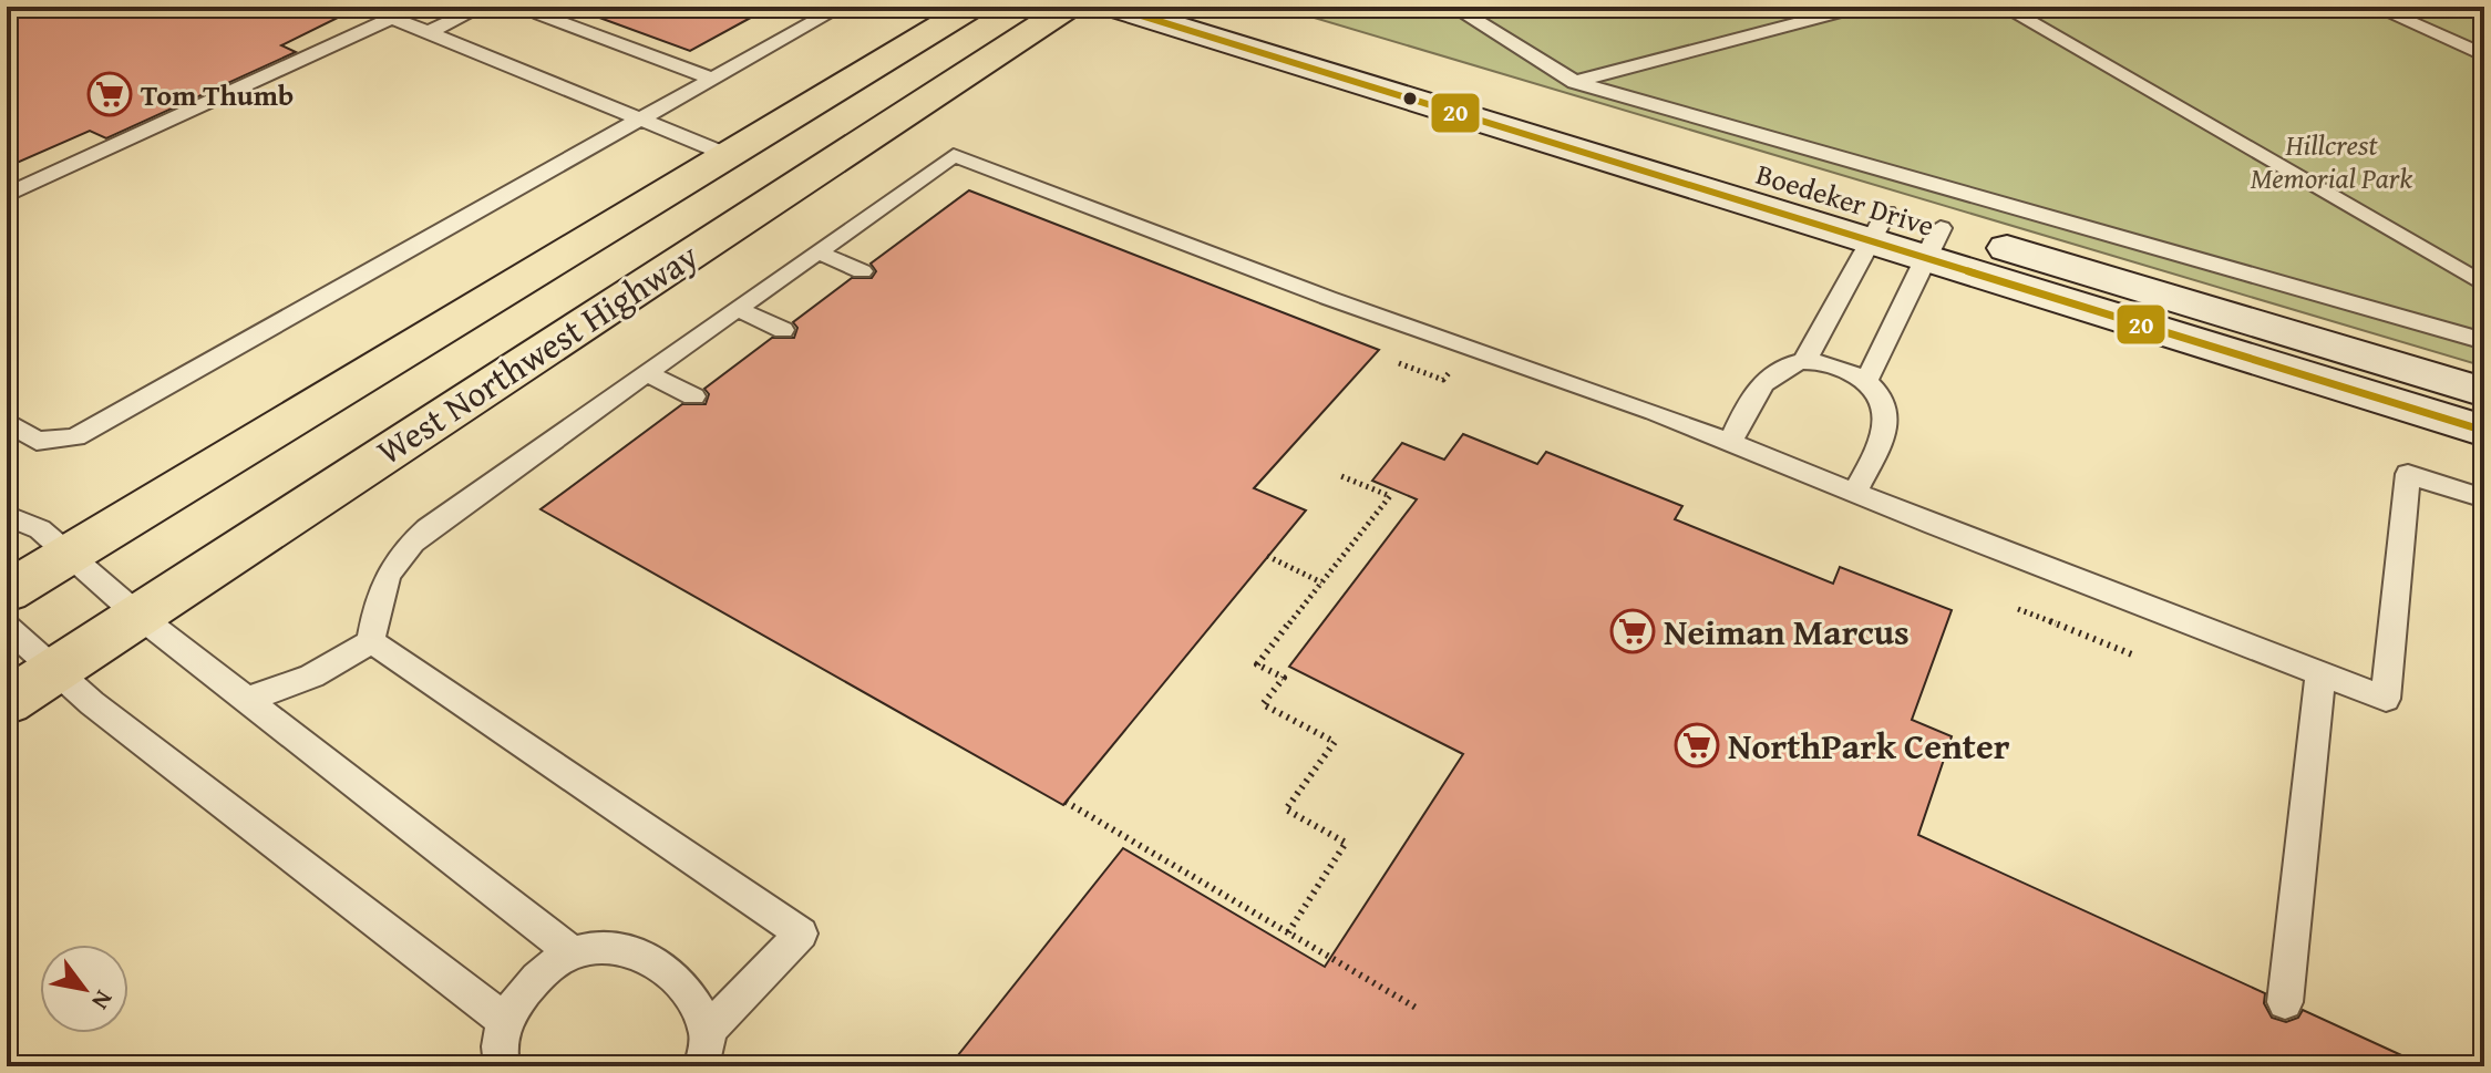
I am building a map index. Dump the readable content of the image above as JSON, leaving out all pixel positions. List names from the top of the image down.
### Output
{
  "streets": {
    "main road": ["Boedeker Drive", "West Northwest Highway"]
  },
  "parks": ["Hillcrest Memorial Park"],
  "places": {
    "supermarket": ["Tom Thumb", "Neiman Marcus", "NorthPark Center"]
  },
  "lines": ["transit line 20"],
  "north": "bottom right"
}
